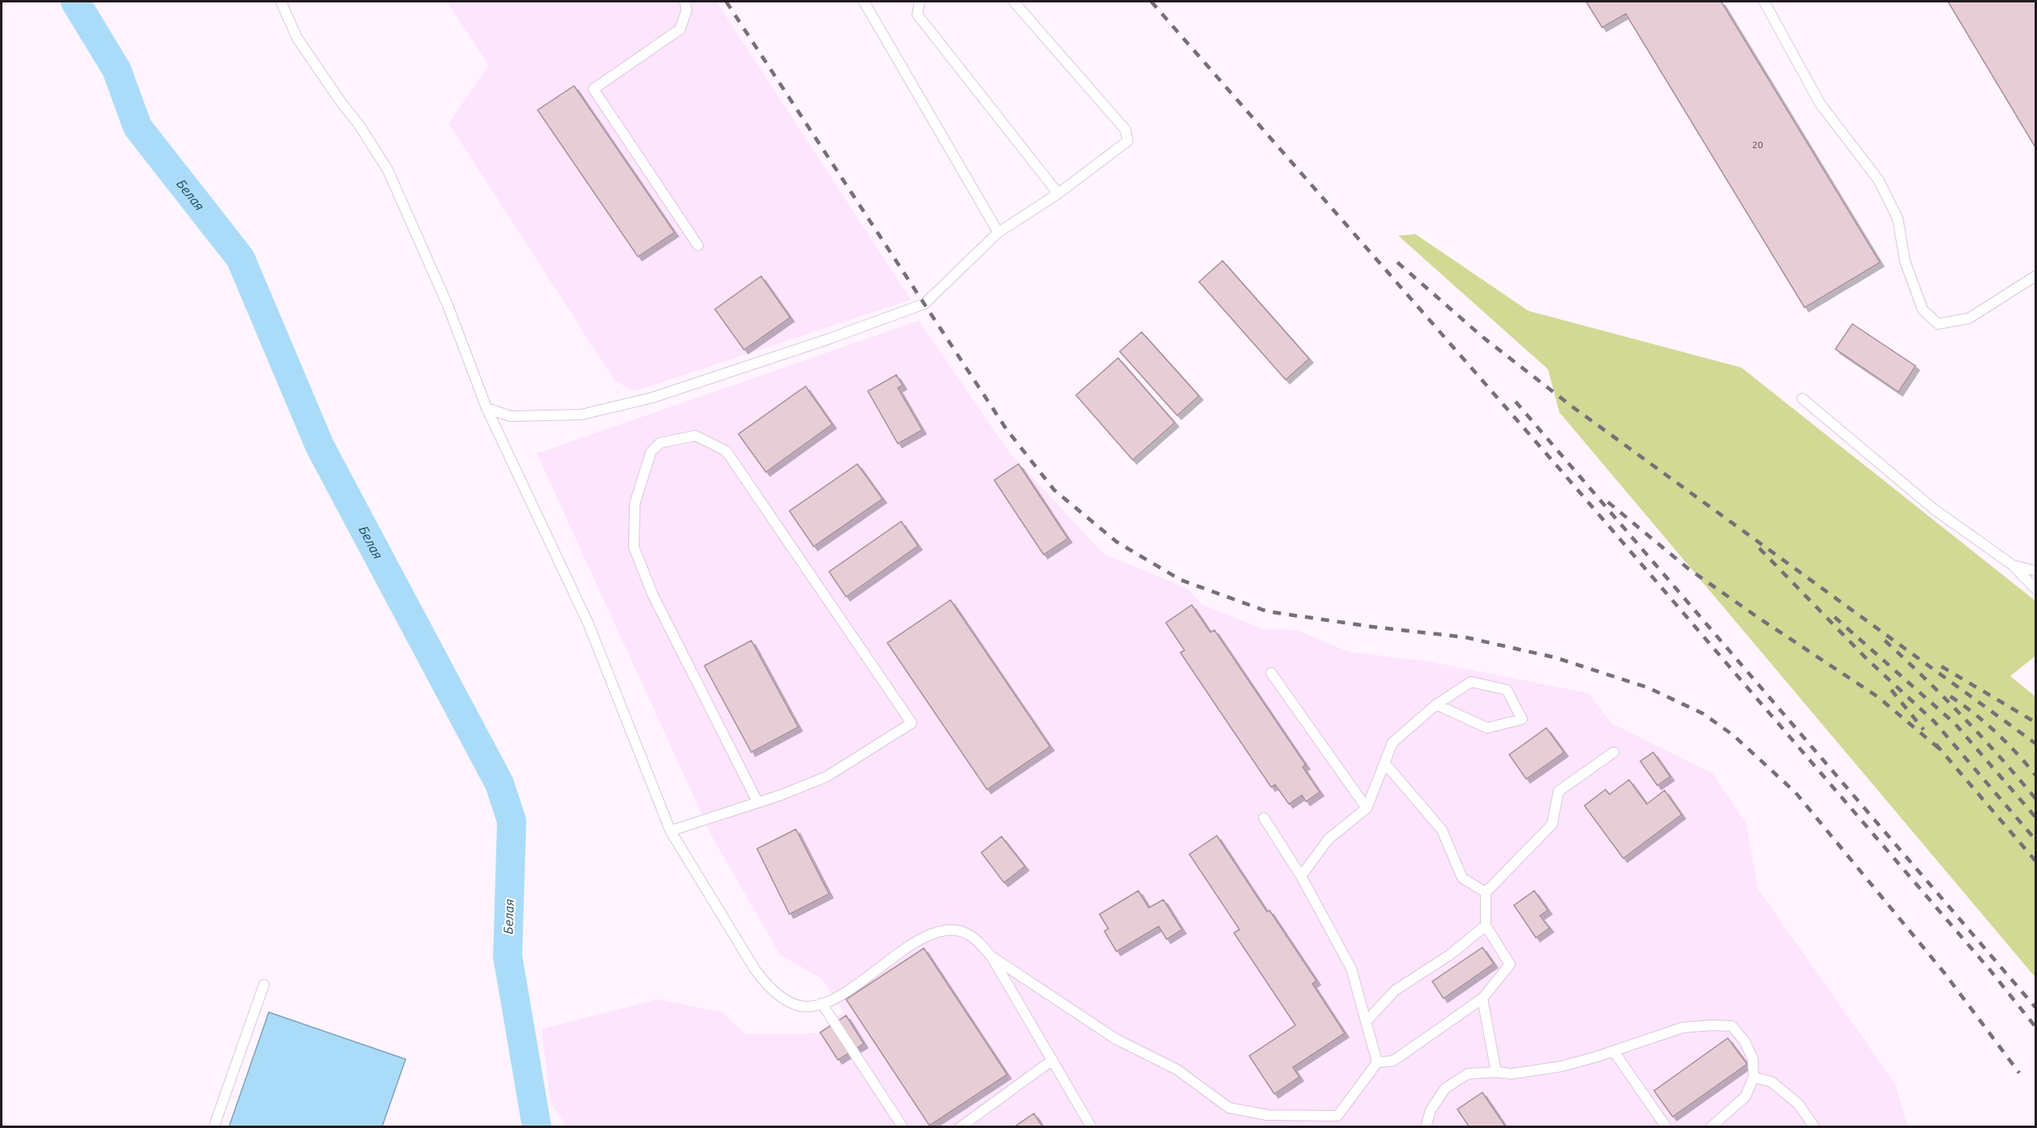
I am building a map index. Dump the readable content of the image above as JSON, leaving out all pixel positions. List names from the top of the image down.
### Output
{
  "water": ["Белая"],
  "house_numbers": ["20"]
}
